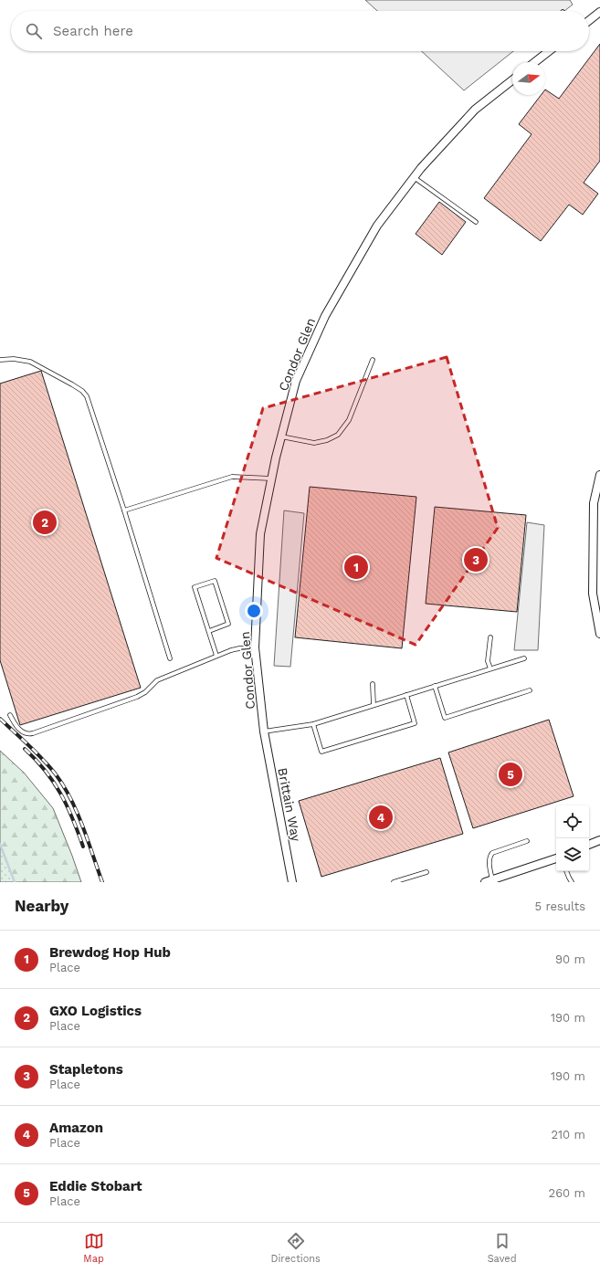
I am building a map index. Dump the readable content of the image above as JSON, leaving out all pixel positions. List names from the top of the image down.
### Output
{
  "streets": {
    "street": ["Condor Glen", "Brittain Way"]
  },
  "crossings": [
    ["Condor Glen", "Brittain Way"]
  ],
  "north": "right",
  "page": {
    "search": "Search here",
    "pins": [
      "2",
      "3",
      "1",
      "5",
      "4"
    ],
    "heading": ["Nearby", "5 results"],
    "list": [
      {
        "mark": "1",
        "name": "Brewdog Hop Hub",
        "note": "Place",
        "value": "90 m"
      },
      {
        "mark": "2",
        "name": "GXO Logistics",
        "note": "Place",
        "value": "190 m"
      },
      {
        "mark": "3",
        "name": "Stapletons",
        "note": "Place",
        "value": "190 m"
      },
      {
        "mark": "4",
        "name": "Amazon",
        "note": "Place",
        "value": "210 m"
      },
      {
        "mark": "5",
        "name": "Eddie Stobart",
        "note": "Place",
        "value": "260 m"
      }
    ],
    "nav": ["Map", "Directions", "Saved"]
  }
}
